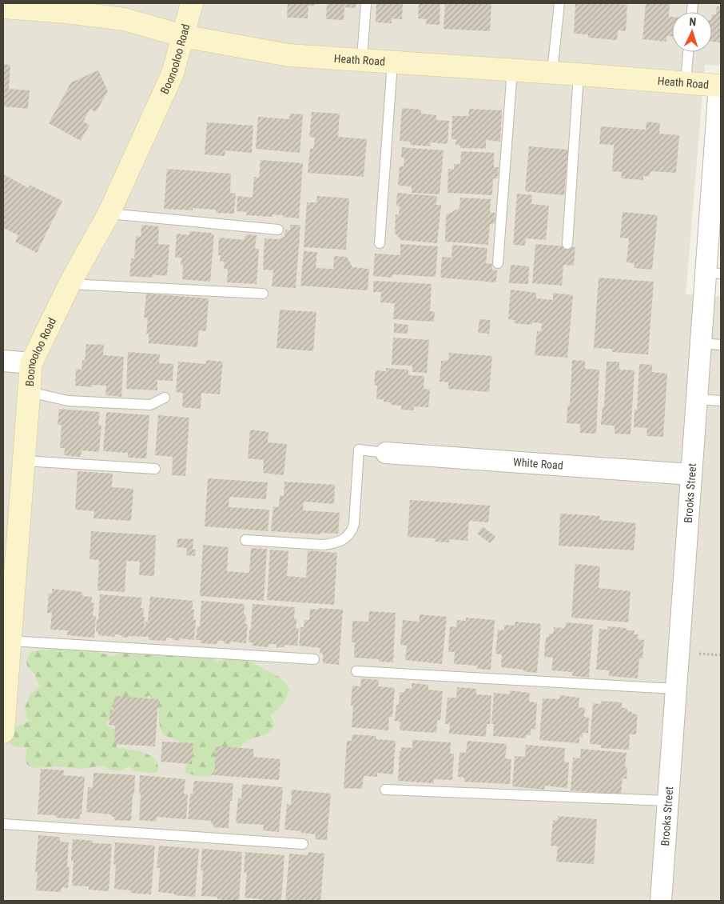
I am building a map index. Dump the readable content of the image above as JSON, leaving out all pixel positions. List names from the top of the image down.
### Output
{
  "streets": {
    "street": [
      "Boonooloo Road",
      "Heath Road",
      "White Road",
      "Brooks Street"
    ]
  },
  "crossings": [
    ["Boonooloo Road", "Heath Road"],
    ["Heath Road", "Brooks Street"],
    ["White Road", "Brooks Street"]
  ],
  "north": "top"
}
